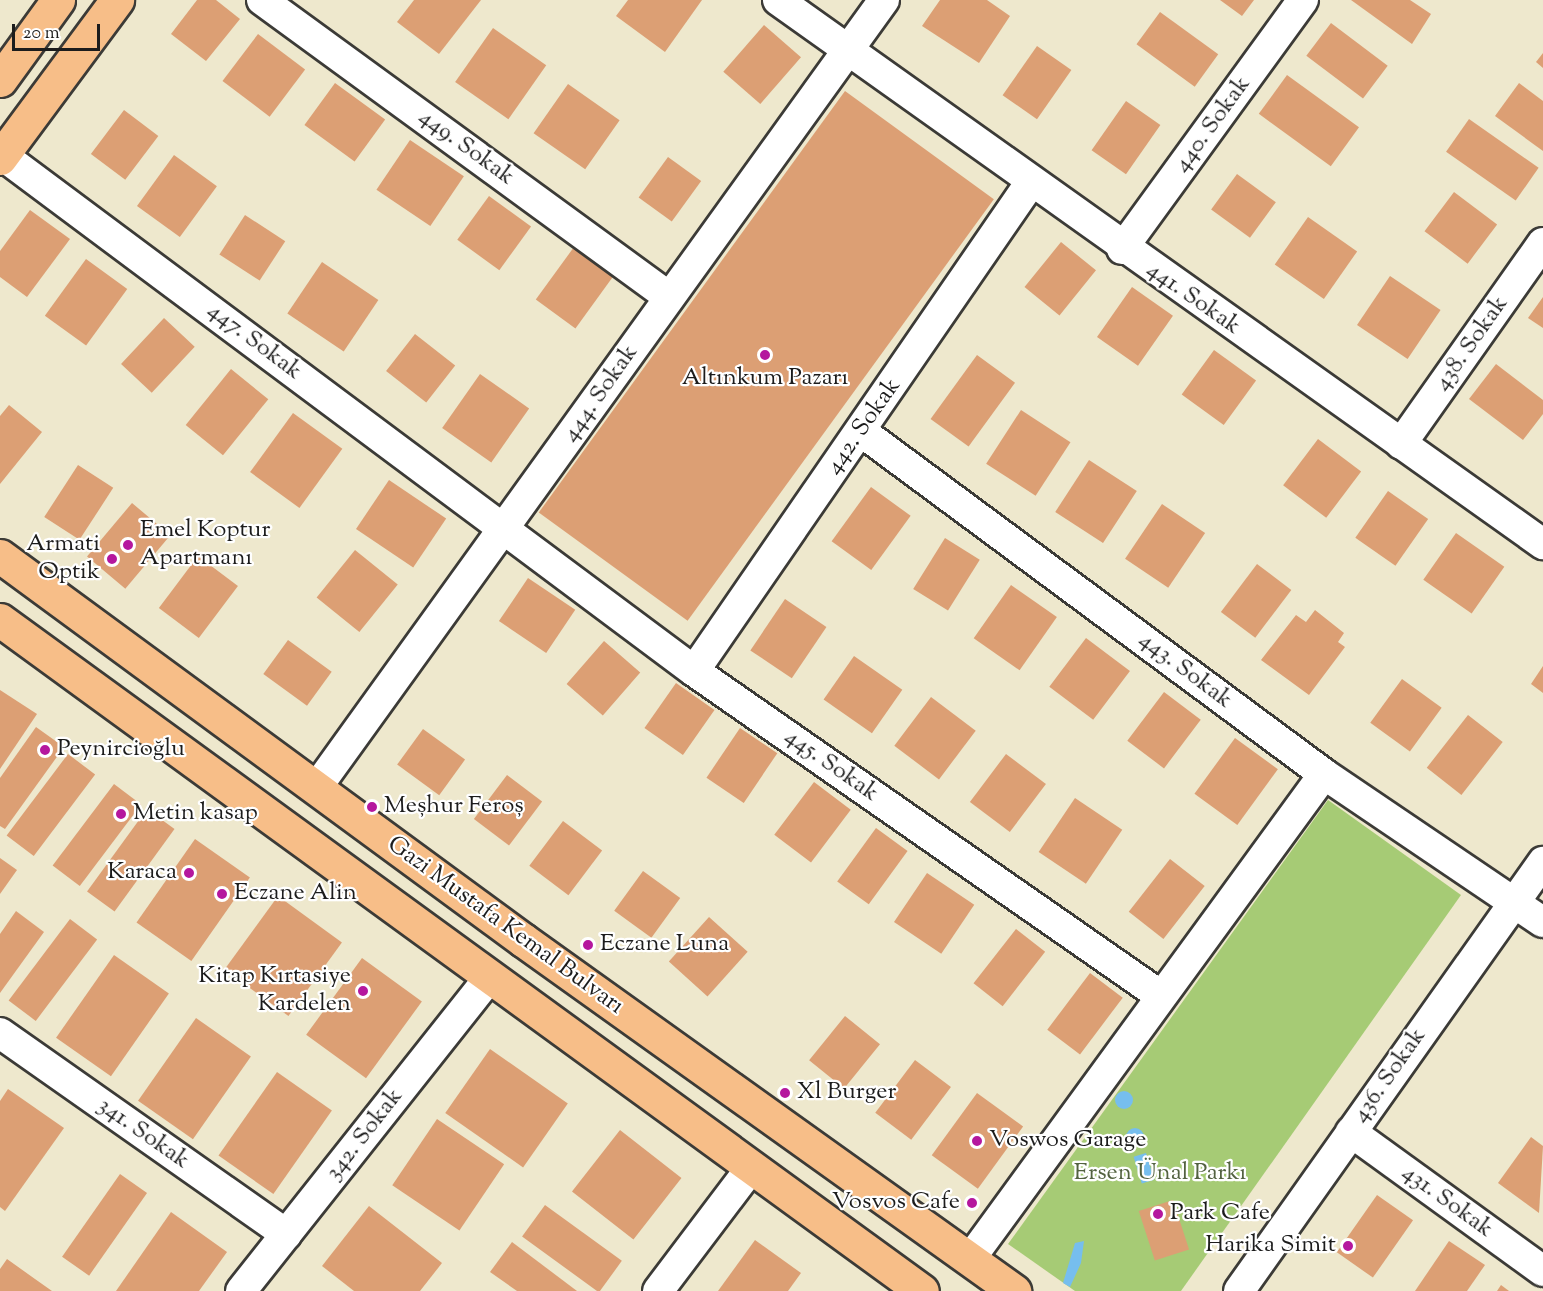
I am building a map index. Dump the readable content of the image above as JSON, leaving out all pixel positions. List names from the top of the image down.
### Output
{
  "streets": {
    "main road": ["Gazi Mustafa Kemal Bulvarı"],
    "street": [
      "440. Sokak",
      "449. Sokak",
      "441. Sokak",
      "447. Sokak",
      "438. Sokak",
      "444. Sokak",
      "442. Sokak",
      "443. Sokak",
      "445. Sokak",
      "436. Sokak",
      "341. Sokak",
      "342. Sokak",
      "431. Sokak"
    ]
  },
  "crossings": [
    ["440. Sokak", "441. Sokak"],
    ["449. Sokak", "444. Sokak"],
    ["441. Sokak", "438. Sokak"],
    ["441. Sokak", "444. Sokak"],
    ["441. Sokak", "442. Sokak"],
    ["447. Sokak", "444. Sokak"],
    ["447. Sokak", "445. Sokak"],
    ["444. Sokak", "445. Sokak"],
    ["444. Sokak", "Gazi Mustafa Kemal Bulvarı"],
    ["442. Sokak", "443. Sokak"],
    ["442. Sokak", "445. Sokak"],
    ["443. Sokak", "436. Sokak"],
    ["Gazi Mustafa Kemal Bulvarı", "342. Sokak"],
    ["436. Sokak", "431. Sokak"],
    ["341. Sokak", "342. Sokak"]
  ],
  "parks": ["Ersen Ünal Parkı"],
  "places": [
    "Altınkum Pazarı",
    "Emel Koptur Apartmanı",
    "Armati Optik",
    "Peynircioğlu",
    "Meşhur Feroş",
    "Metin kasap",
    "Karaca",
    "Eczane Alin",
    "Eczane Luna",
    "Kitap Kırtasiye Kardelen",
    "Xl Burger",
    "Voswos Garage",
    "Vosvos Cafe",
    "Park Cafe",
    "Harika Simit"
  ],
  "scale_bar": "20 m"
}
